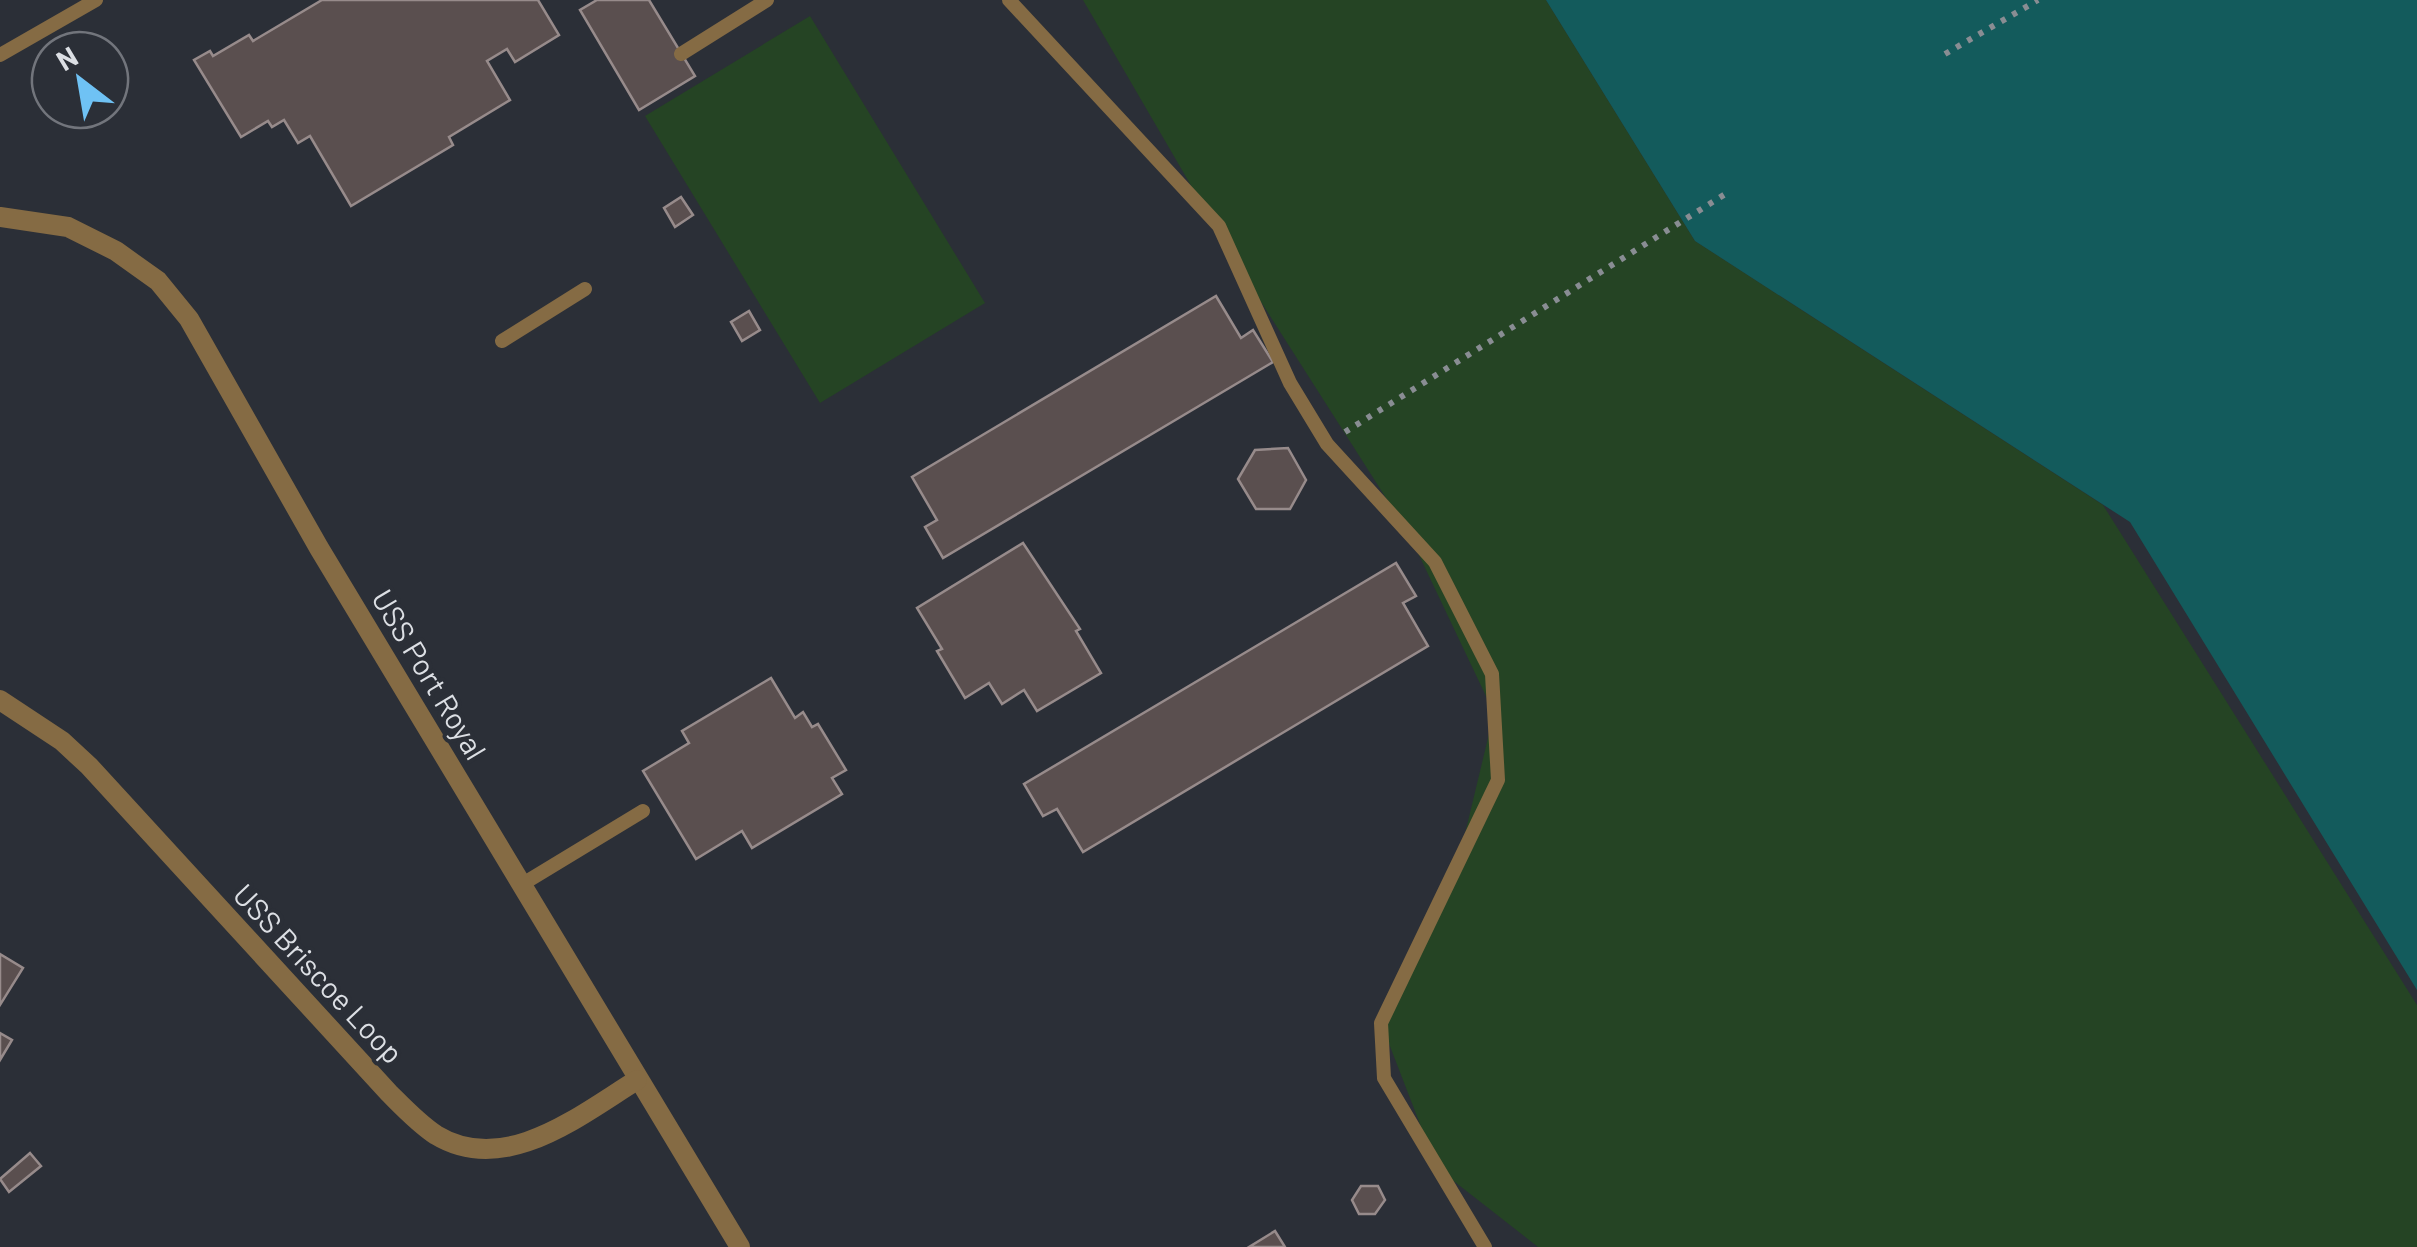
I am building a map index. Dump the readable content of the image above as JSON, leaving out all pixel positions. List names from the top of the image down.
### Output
{
  "streets": {
    "street": ["USS Port Royal", "USS Briscoe Loop"]
  },
  "crossings": [
    ["USS Port Royal", "USS Briscoe Loop"]
  ],
  "north": "top left"
}
